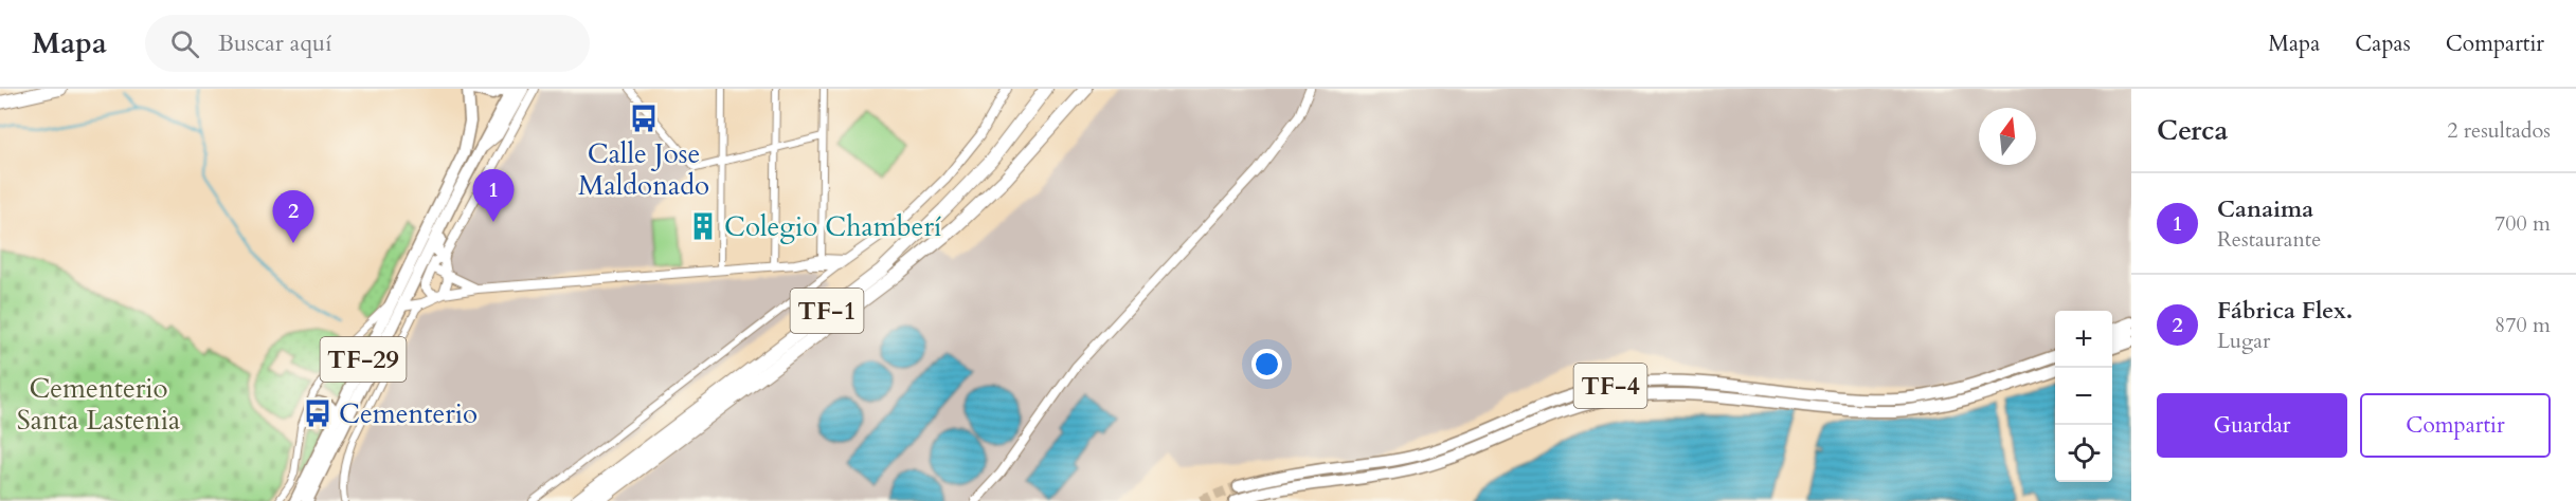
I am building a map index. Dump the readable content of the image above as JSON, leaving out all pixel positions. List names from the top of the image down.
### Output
{
  "streets": {
    "highway": ["TF-1"],
    "main road": ["TF-29", "TF-4"]
  },
  "parks": ["Cementerio Santa Lastenia"],
  "places": {
    "bus stop": ["Calle Jose Maldonado", "Cementerio"],
    "building": ["Colegio Chamberí"]
  },
  "north": "top",
  "page": {
    "header": "Mapa",
    "search": "Buscar aquí",
    "nav": ["Mapa", "Capas", "Compartir"],
    "heading": ["Cerca", "2 resultados"],
    "pins": ["1", "2"],
    "list": [
      {
        "mark": "1",
        "name": "Canaima",
        "note": "Restaurante",
        "value": "700 m"
      },
      {
        "mark": "2",
        "name": "Fábrica Flex.",
        "note": "Lugar",
        "value": "870 m"
      }
    ],
    "map_buttons": ["+", "−"],
    "buttons": ["Guardar", "Compartir"]
  }
}
